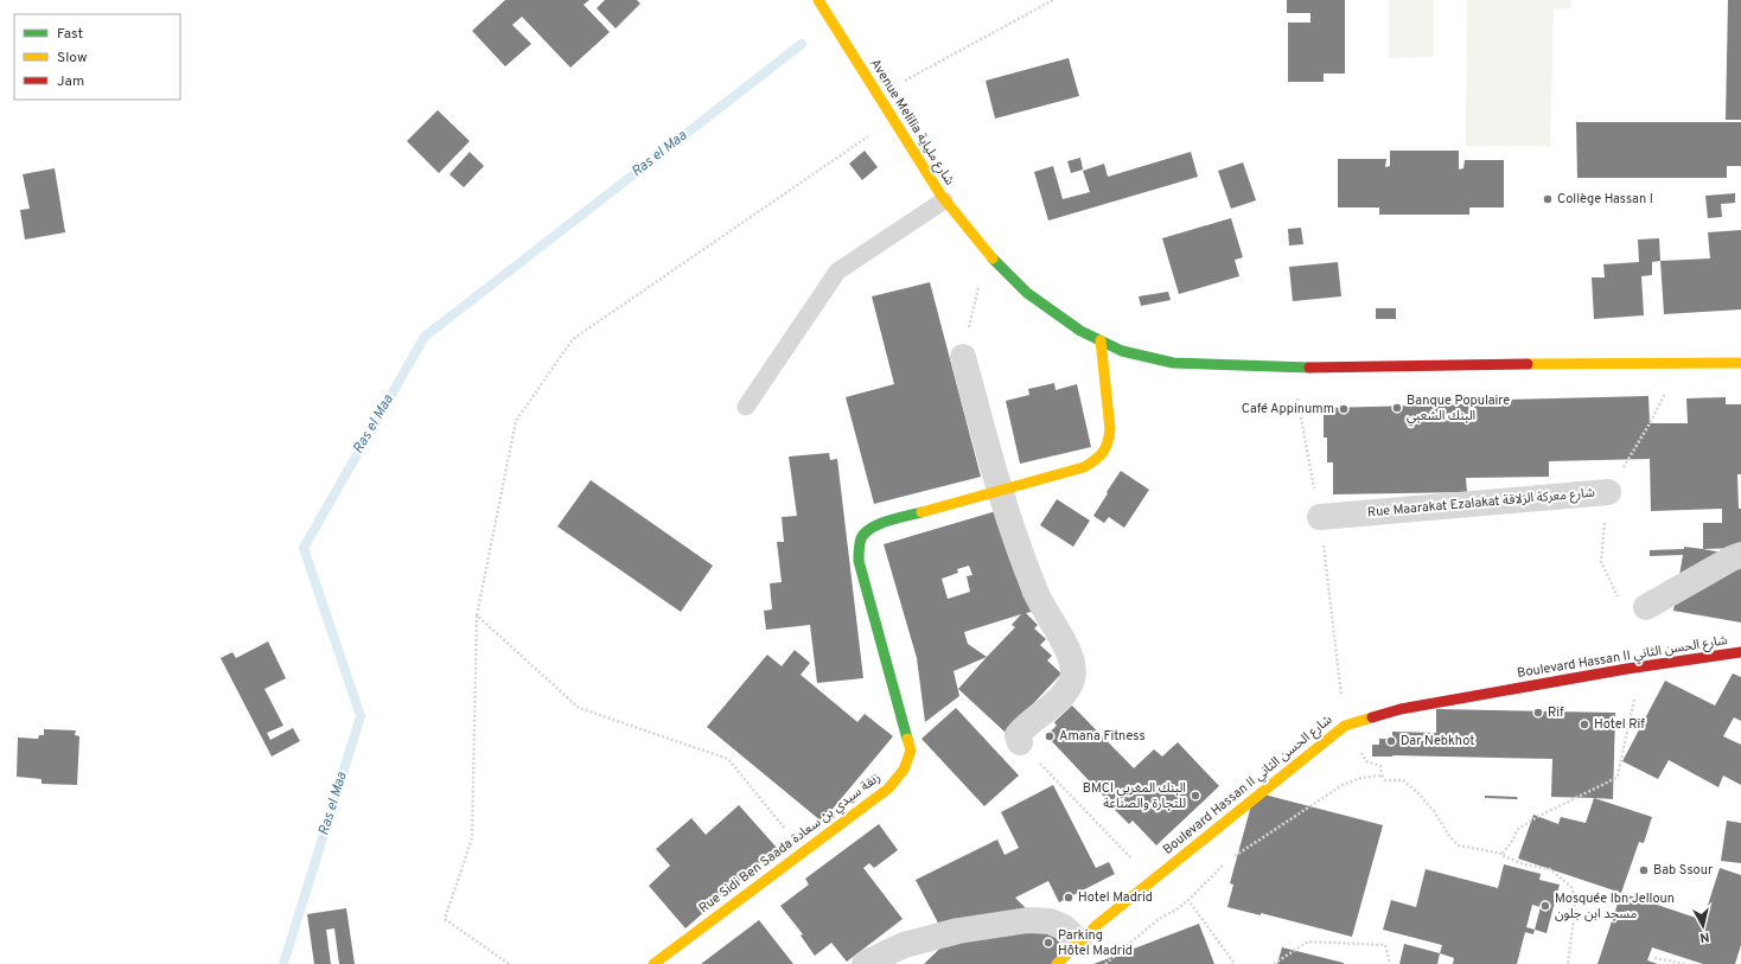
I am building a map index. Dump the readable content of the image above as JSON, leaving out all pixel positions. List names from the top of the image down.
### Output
{
  "streets": {
    "street": [
      "Avenue Melilia شارع ملياية",
      "Rue Maarakat Ezalakat شارع معركة الزلاقة",
      "Boulevard Hassan II شارع الحسن الثاني",
      "Rue Sidi Ben Saada زنقة سيدي بن سعادة"
    ]
  },
  "crossings": [
    ["Avenue Melilia شارع ملياية", "Rue Maarakat Ezalakat شارع معركة الزلاقة"],
    ["Avenue Melilia شارع ملياية", "Rue Sidi Ben Saada زنقة سيدي بن سعادة"]
  ],
  "water": ["Ras el Maa"],
  "places": [
    "Collège Hassan I",
    "Banque Populaire البنك الشعبي",
    "Café Appinumm",
    "Rif",
    "Hotel Rif",
    "Amana Fitness",
    "Dar Nebkhot",
    "BMCI البنك المغربي للتجارة والصناعة",
    "Bab Ssour",
    "Hotel Madrid",
    "Mosquée Ibn Jelloun مسجد ابن جلون",
    "Parking Hôtel Madrid"
  ],
  "legend": ["Fast", "Slow", "Jam"],
  "north": "bottom"
}
